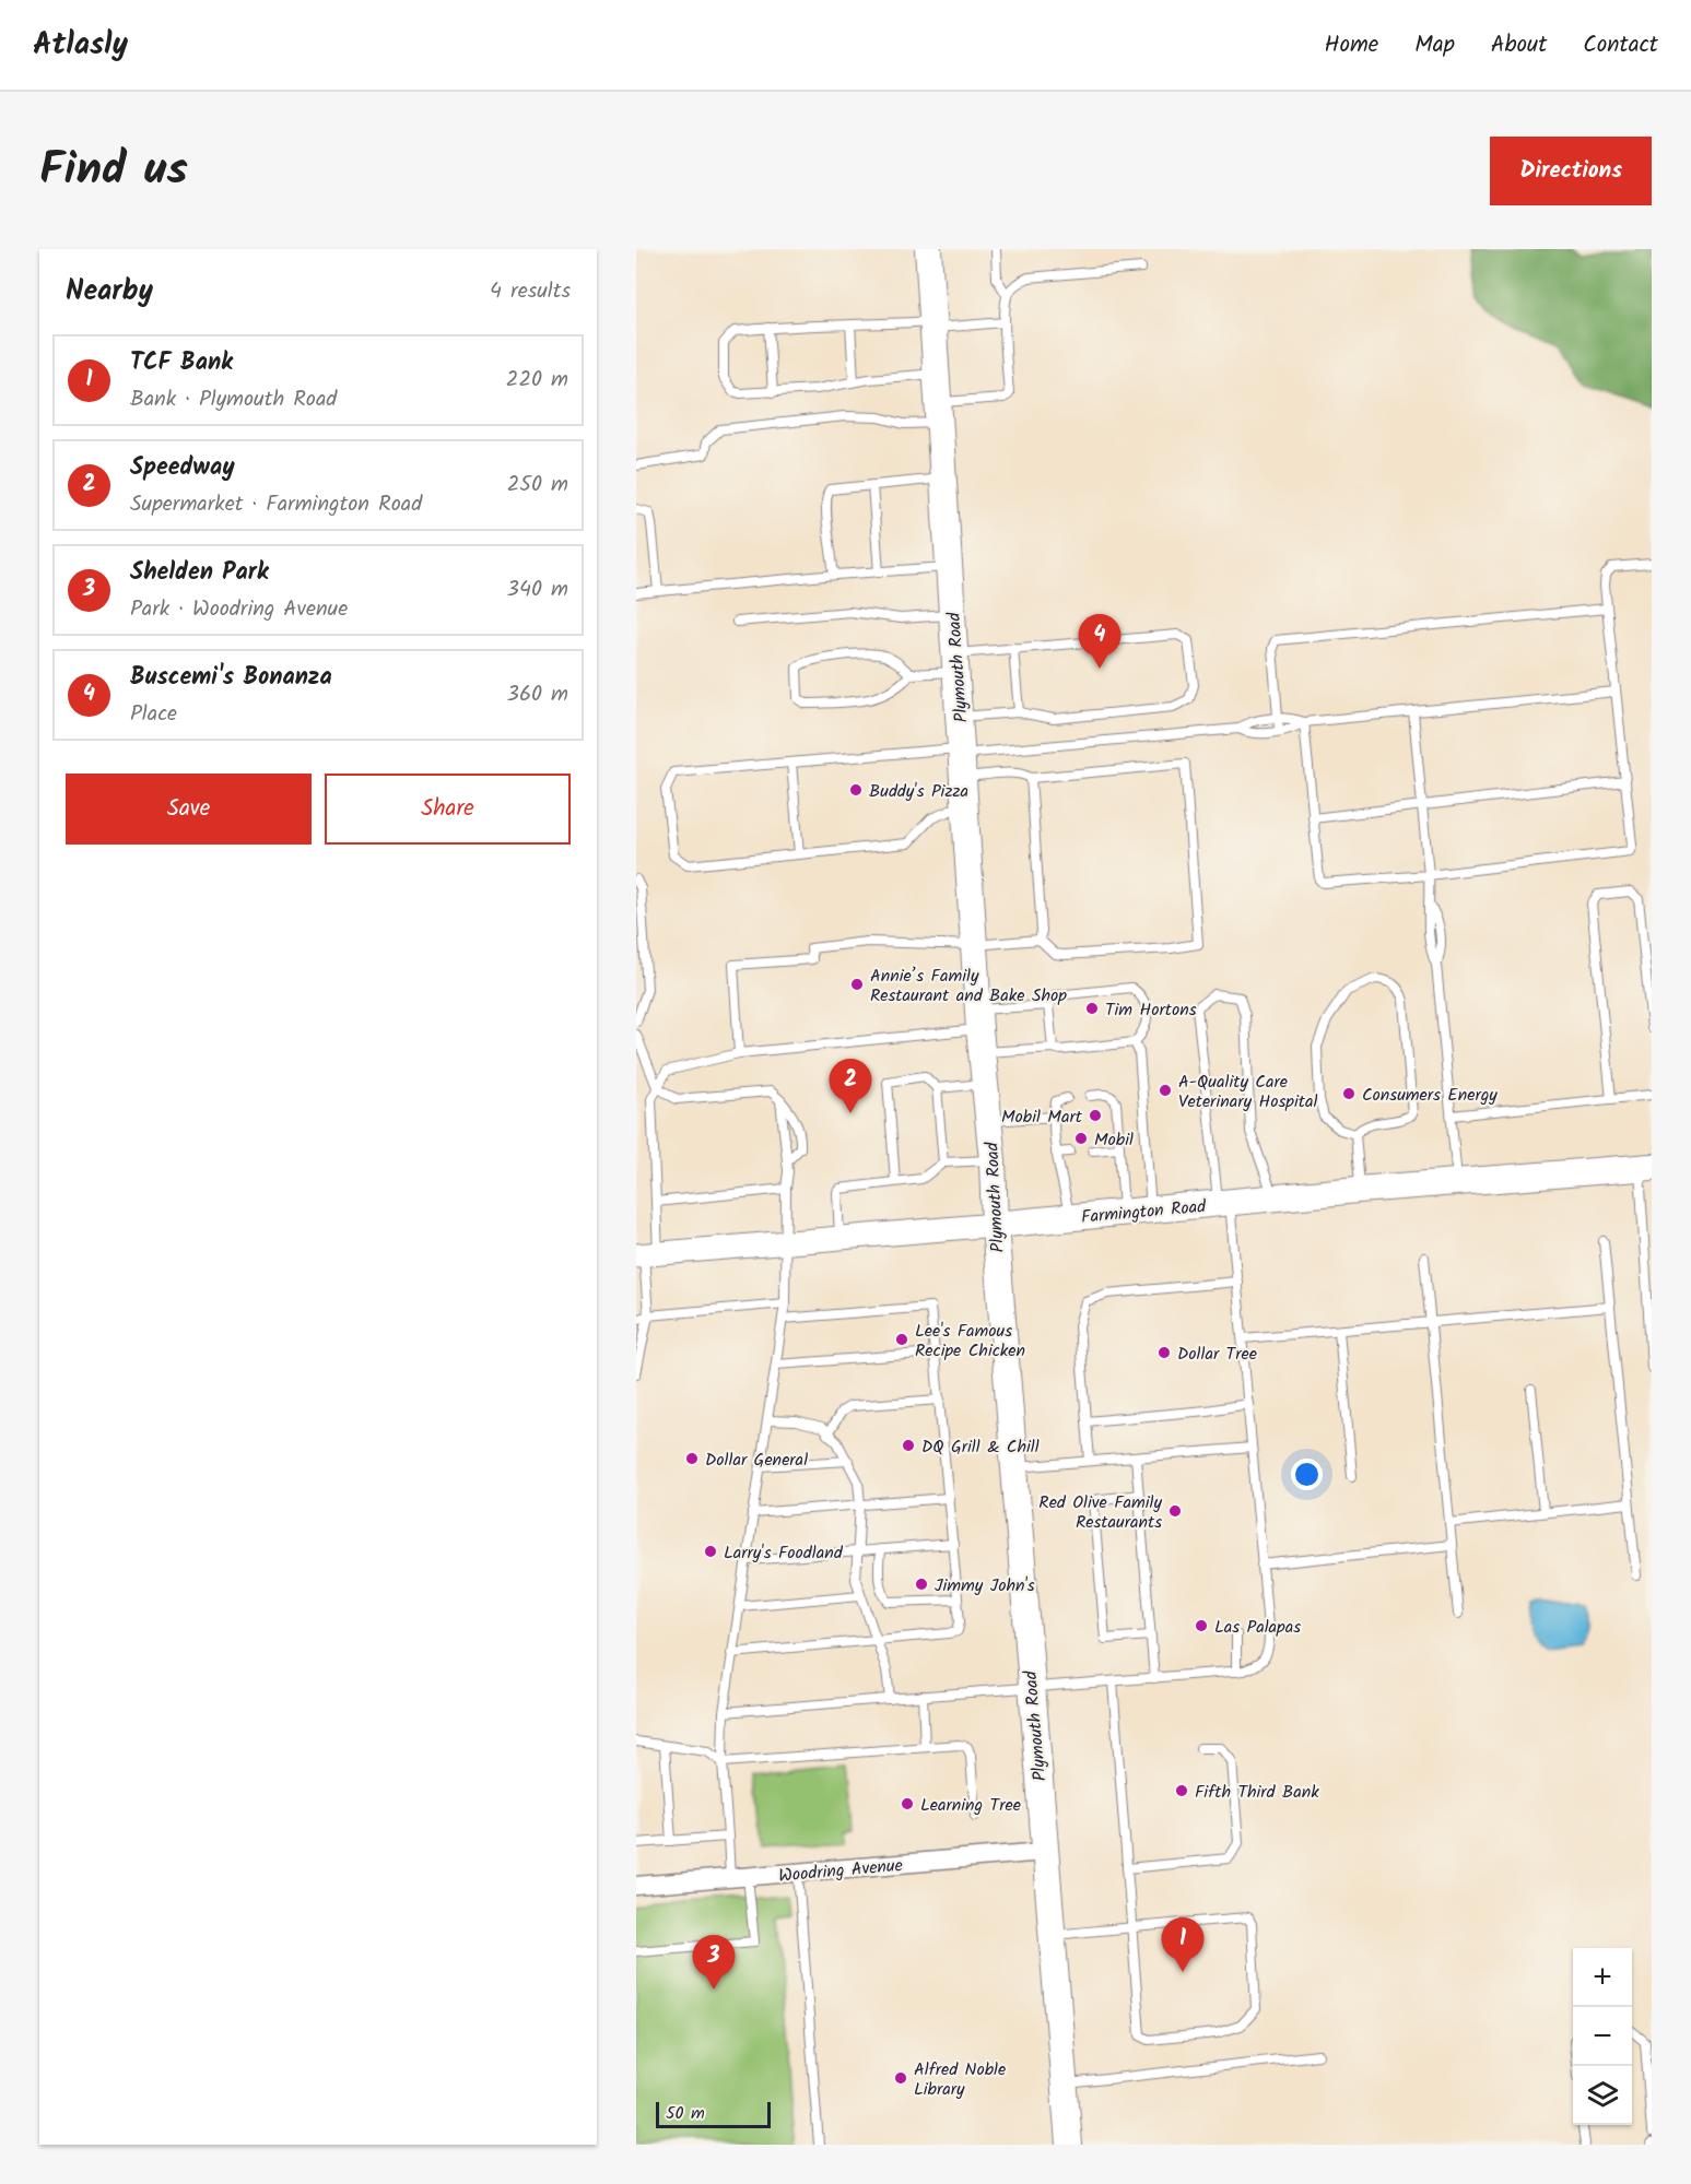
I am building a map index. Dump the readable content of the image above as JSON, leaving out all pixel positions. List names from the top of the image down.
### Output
{
  "streets": {
    "main road": ["Plymouth Road", "Farmington Road"],
    "street": ["Woodring Avenue"]
  },
  "crossings": [
    ["Plymouth Road", "Farmington Road"],
    ["Plymouth Road", "Woodring Avenue"]
  ],
  "places": [
    "Buddy's Pizza",
    "Annie’s Family Restaurant and Bake Shop",
    "Tim Hortons",
    "A-Quality Care Veterinary Hospital",
    "Consumers Energy",
    "Mobil Mart",
    "Mobil",
    "Lee's Famous Recipe Chicken",
    "Dollar Tree",
    "DQ Grill & Chill",
    "Dollar General",
    "Red Olive Family Restaurants",
    "Larry's Foodland",
    "Jimmy John's",
    "Las Palapas",
    "Fifth Third Bank",
    "Learning Tree",
    "Alfred Noble Library"
  ],
  "scale_bar": "50 m",
  "page": {
    "header": "Atlasly",
    "nav": [
      "Home",
      "Map",
      "About",
      "Contact"
    ],
    "title": "Find us",
    "buttons": [
      "Directions",
      ["Save", "Share"]
    ],
    "heading": ["Nearby", "4 results"],
    "list": [
      {
        "mark": "1",
        "name": "TCF Bank",
        "note": "Bank · Plymouth Road",
        "value": "220 m"
      },
      {
        "mark": "2",
        "name": "Speedway",
        "note": "Supermarket · Farmington Road",
        "value": "250 m"
      },
      {
        "mark": "3",
        "name": "Shelden Park",
        "note": "Park · Woodring Avenue",
        "value": "340 m"
      },
      {
        "mark": "4",
        "name": "Buscemi's Bonanza",
        "note": "Place",
        "value": "360 m"
      }
    ],
    "pins": [
      "4",
      "2",
      "1",
      "3"
    ],
    "map_buttons": ["+", "−"],
    "scale": "50 m"
  }
}
